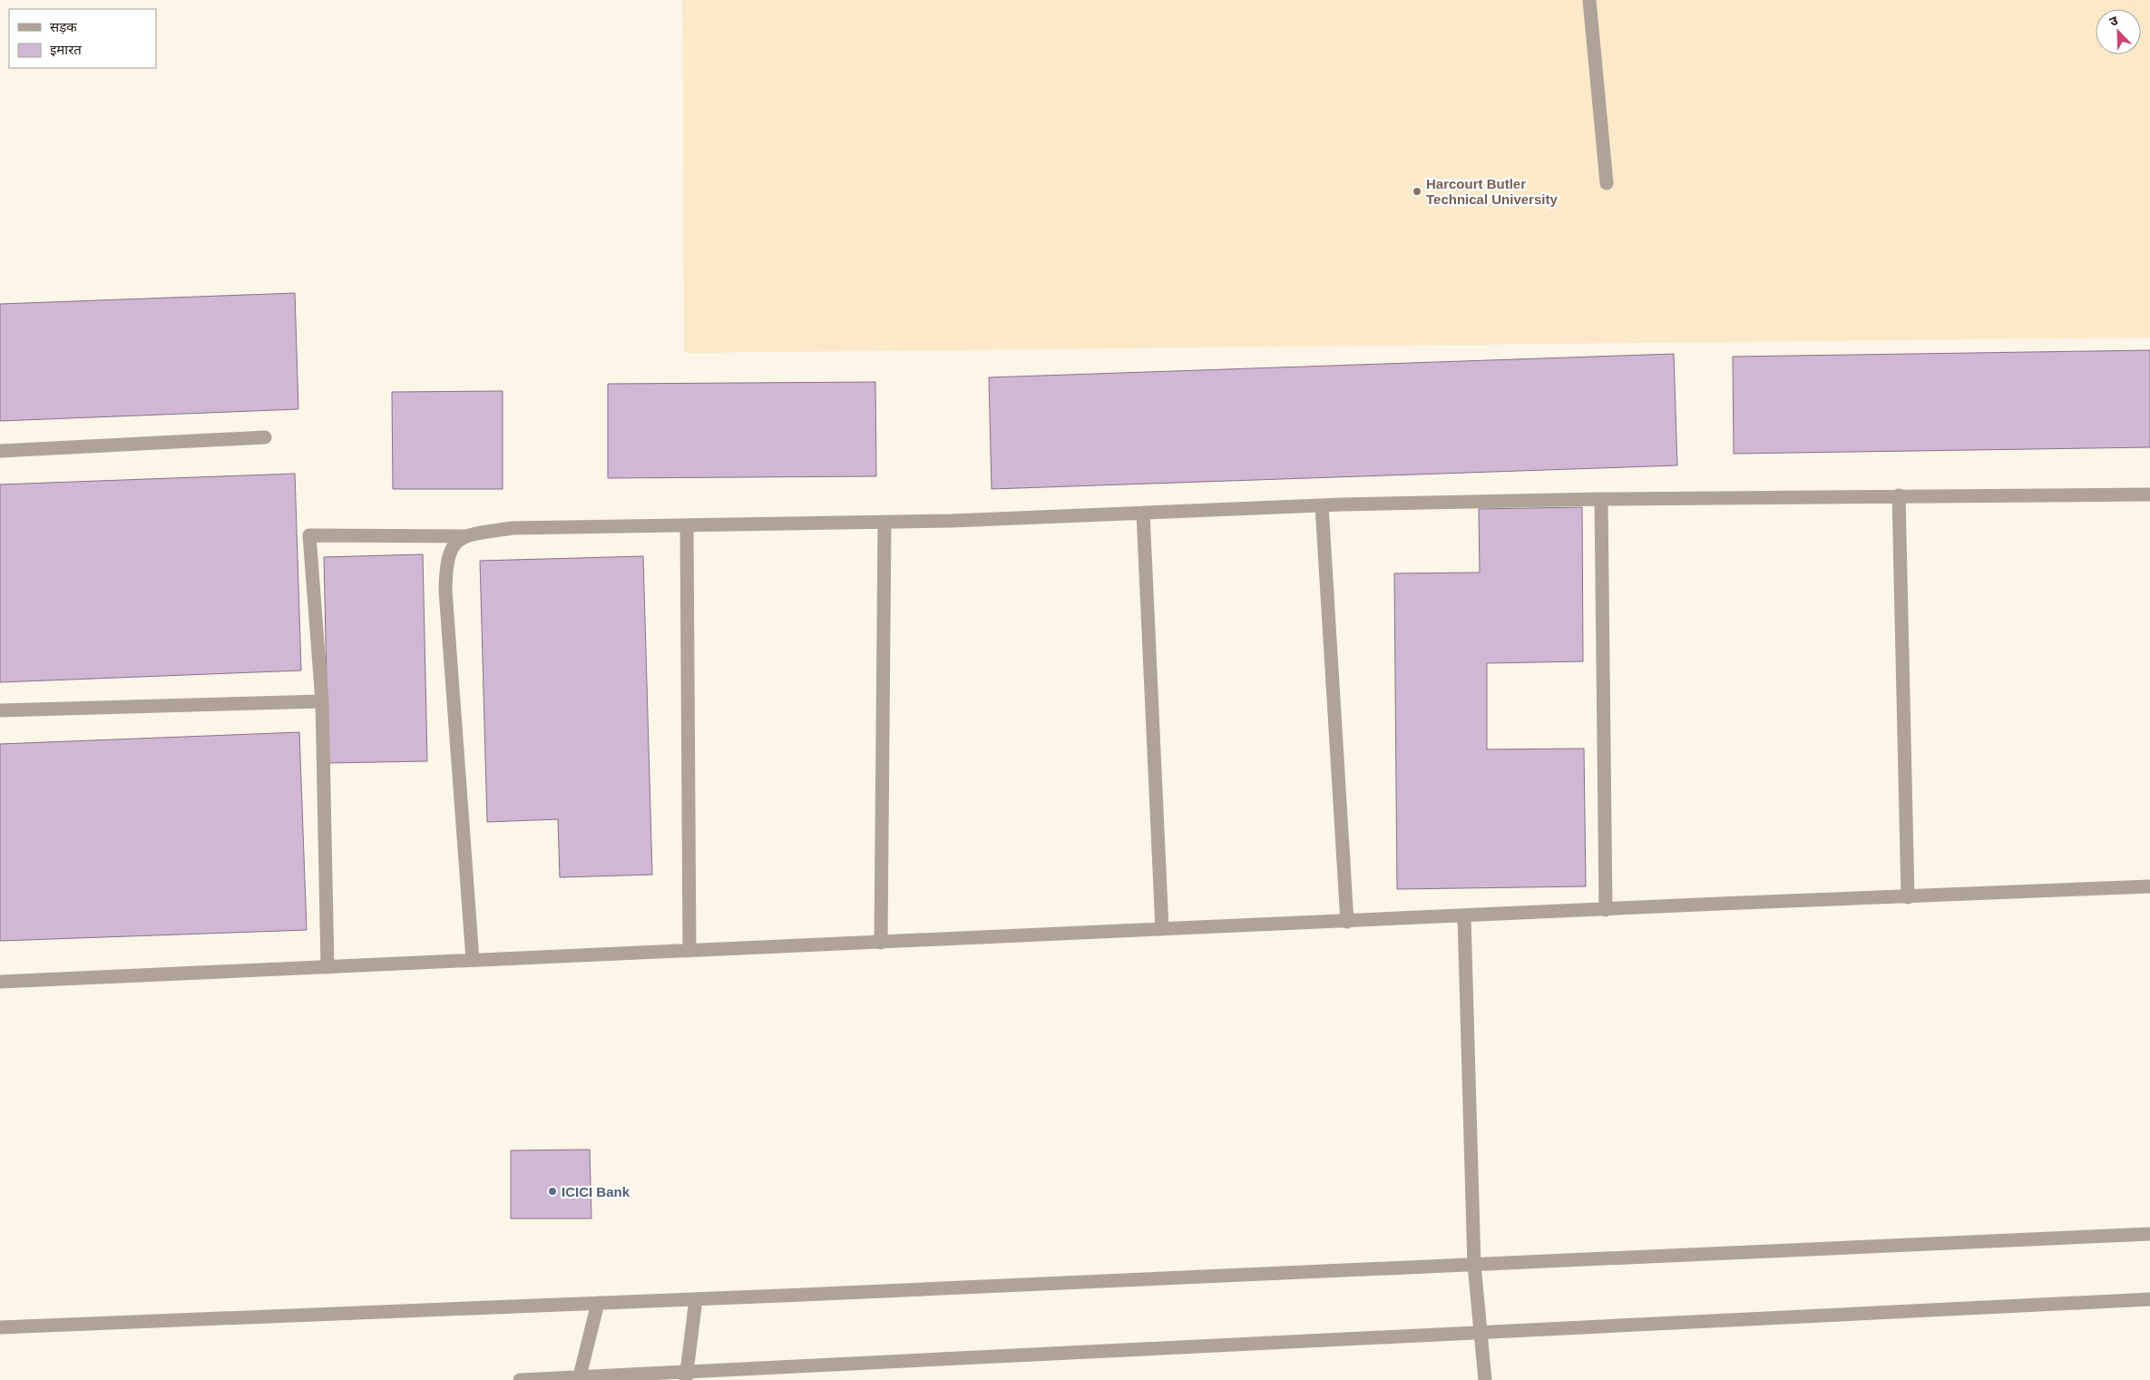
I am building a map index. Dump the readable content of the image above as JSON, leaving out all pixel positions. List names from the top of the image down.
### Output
{
  "places": ["Harcourt Butler Technical University", "ICICI Bank"],
  "legend": ["सड़क", "इमारत"],
  "north": "top left"
}
